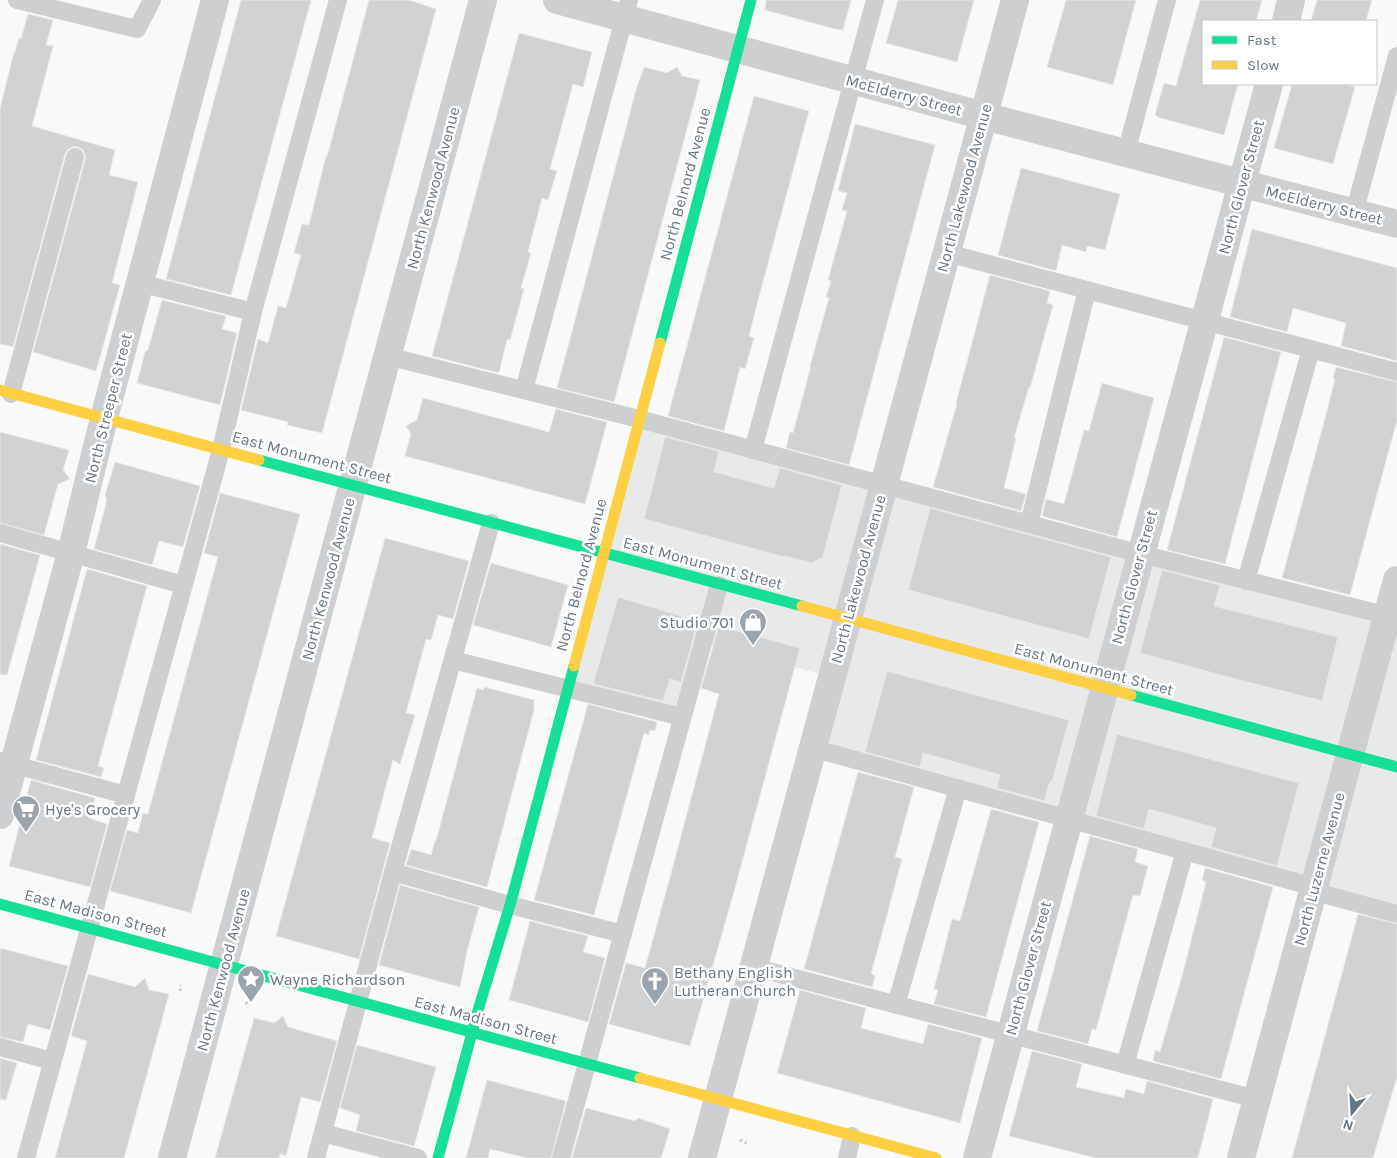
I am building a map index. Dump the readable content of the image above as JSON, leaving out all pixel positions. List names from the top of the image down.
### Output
{
  "streets": {
    "main road": ["North Belnord Avenue", "East Monument Street", "East Madison Street"],
    "street": [
      "McElderry Street",
      "North Glover Street",
      "North Kenwood Avenue",
      "North Lakewood Avenue",
      "North Streeper Street",
      "North Luzerne Avenue"
    ]
  },
  "crossings": [
    ["McElderry Street", "North Belnord Avenue"],
    ["McElderry Street", "North Glover Street"],
    ["McElderry Street", "North Lakewood Avenue"],
    ["North Belnord Avenue", "East Monument Street"],
    ["North Belnord Avenue", "East Madison Street"],
    ["North Glover Street", "East Monument Street"],
    ["North Kenwood Avenue", "East Monument Street"],
    ["North Kenwood Avenue", "East Madison Street"],
    ["North Lakewood Avenue", "East Monument Street"],
    ["North Lakewood Avenue", "East Madison Street"],
    ["North Streeper Street", "East Monument Street"],
    ["East Monument Street", "North Luzerne Avenue"]
  ],
  "places": {
    "shop": ["Studio 701"],
    "supermarket": ["Hye's Grocery"],
    "place": ["Wayne Richardson"],
    "church": ["Bethany English Lutheran Church"]
  },
  "legend": ["Fast", "Slow"],
  "north": "bottom"
}
